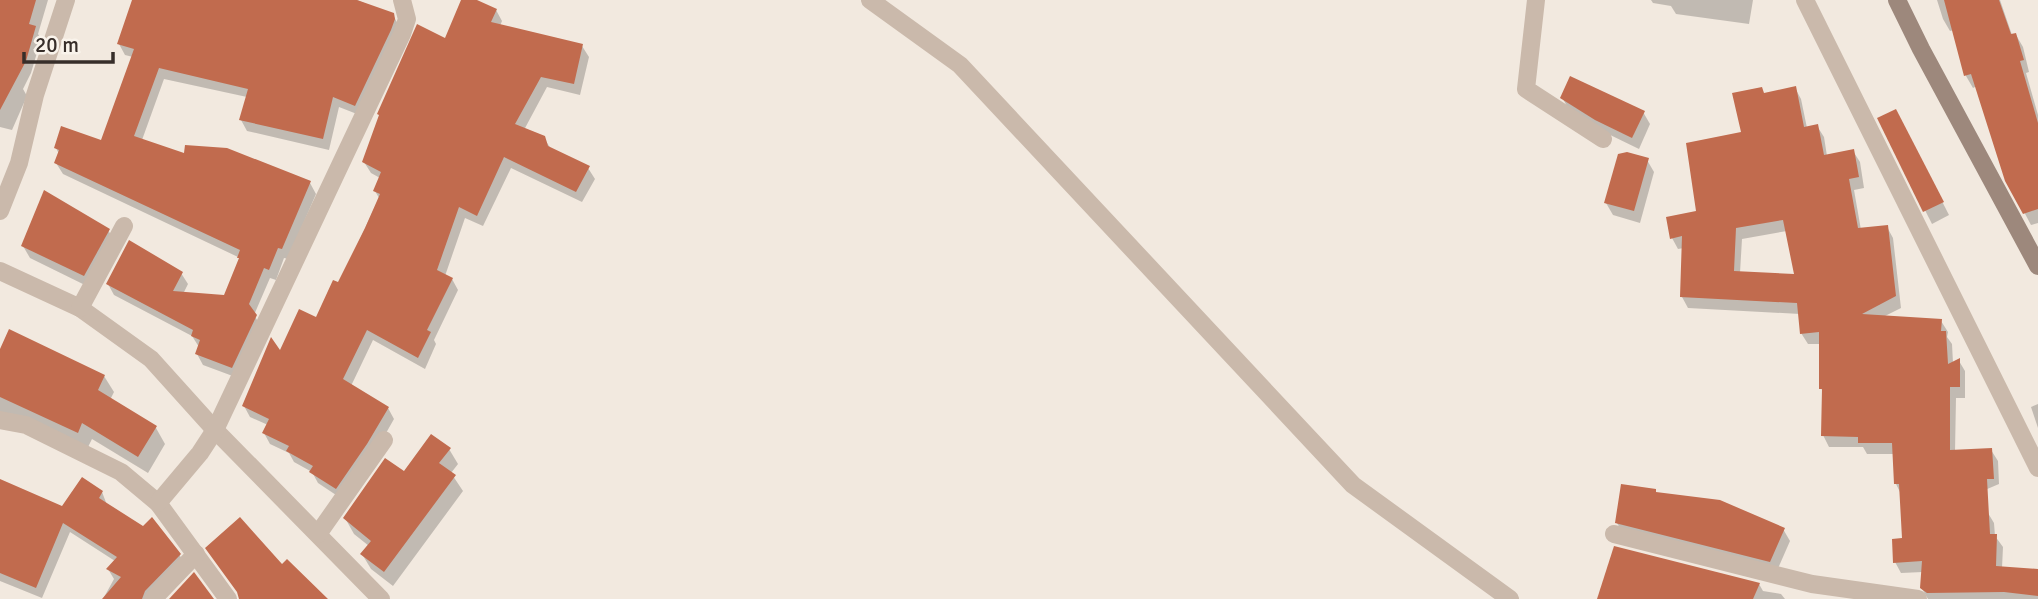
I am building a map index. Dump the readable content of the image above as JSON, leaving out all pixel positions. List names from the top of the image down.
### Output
{
  "scale_bar": "20 m"
}
